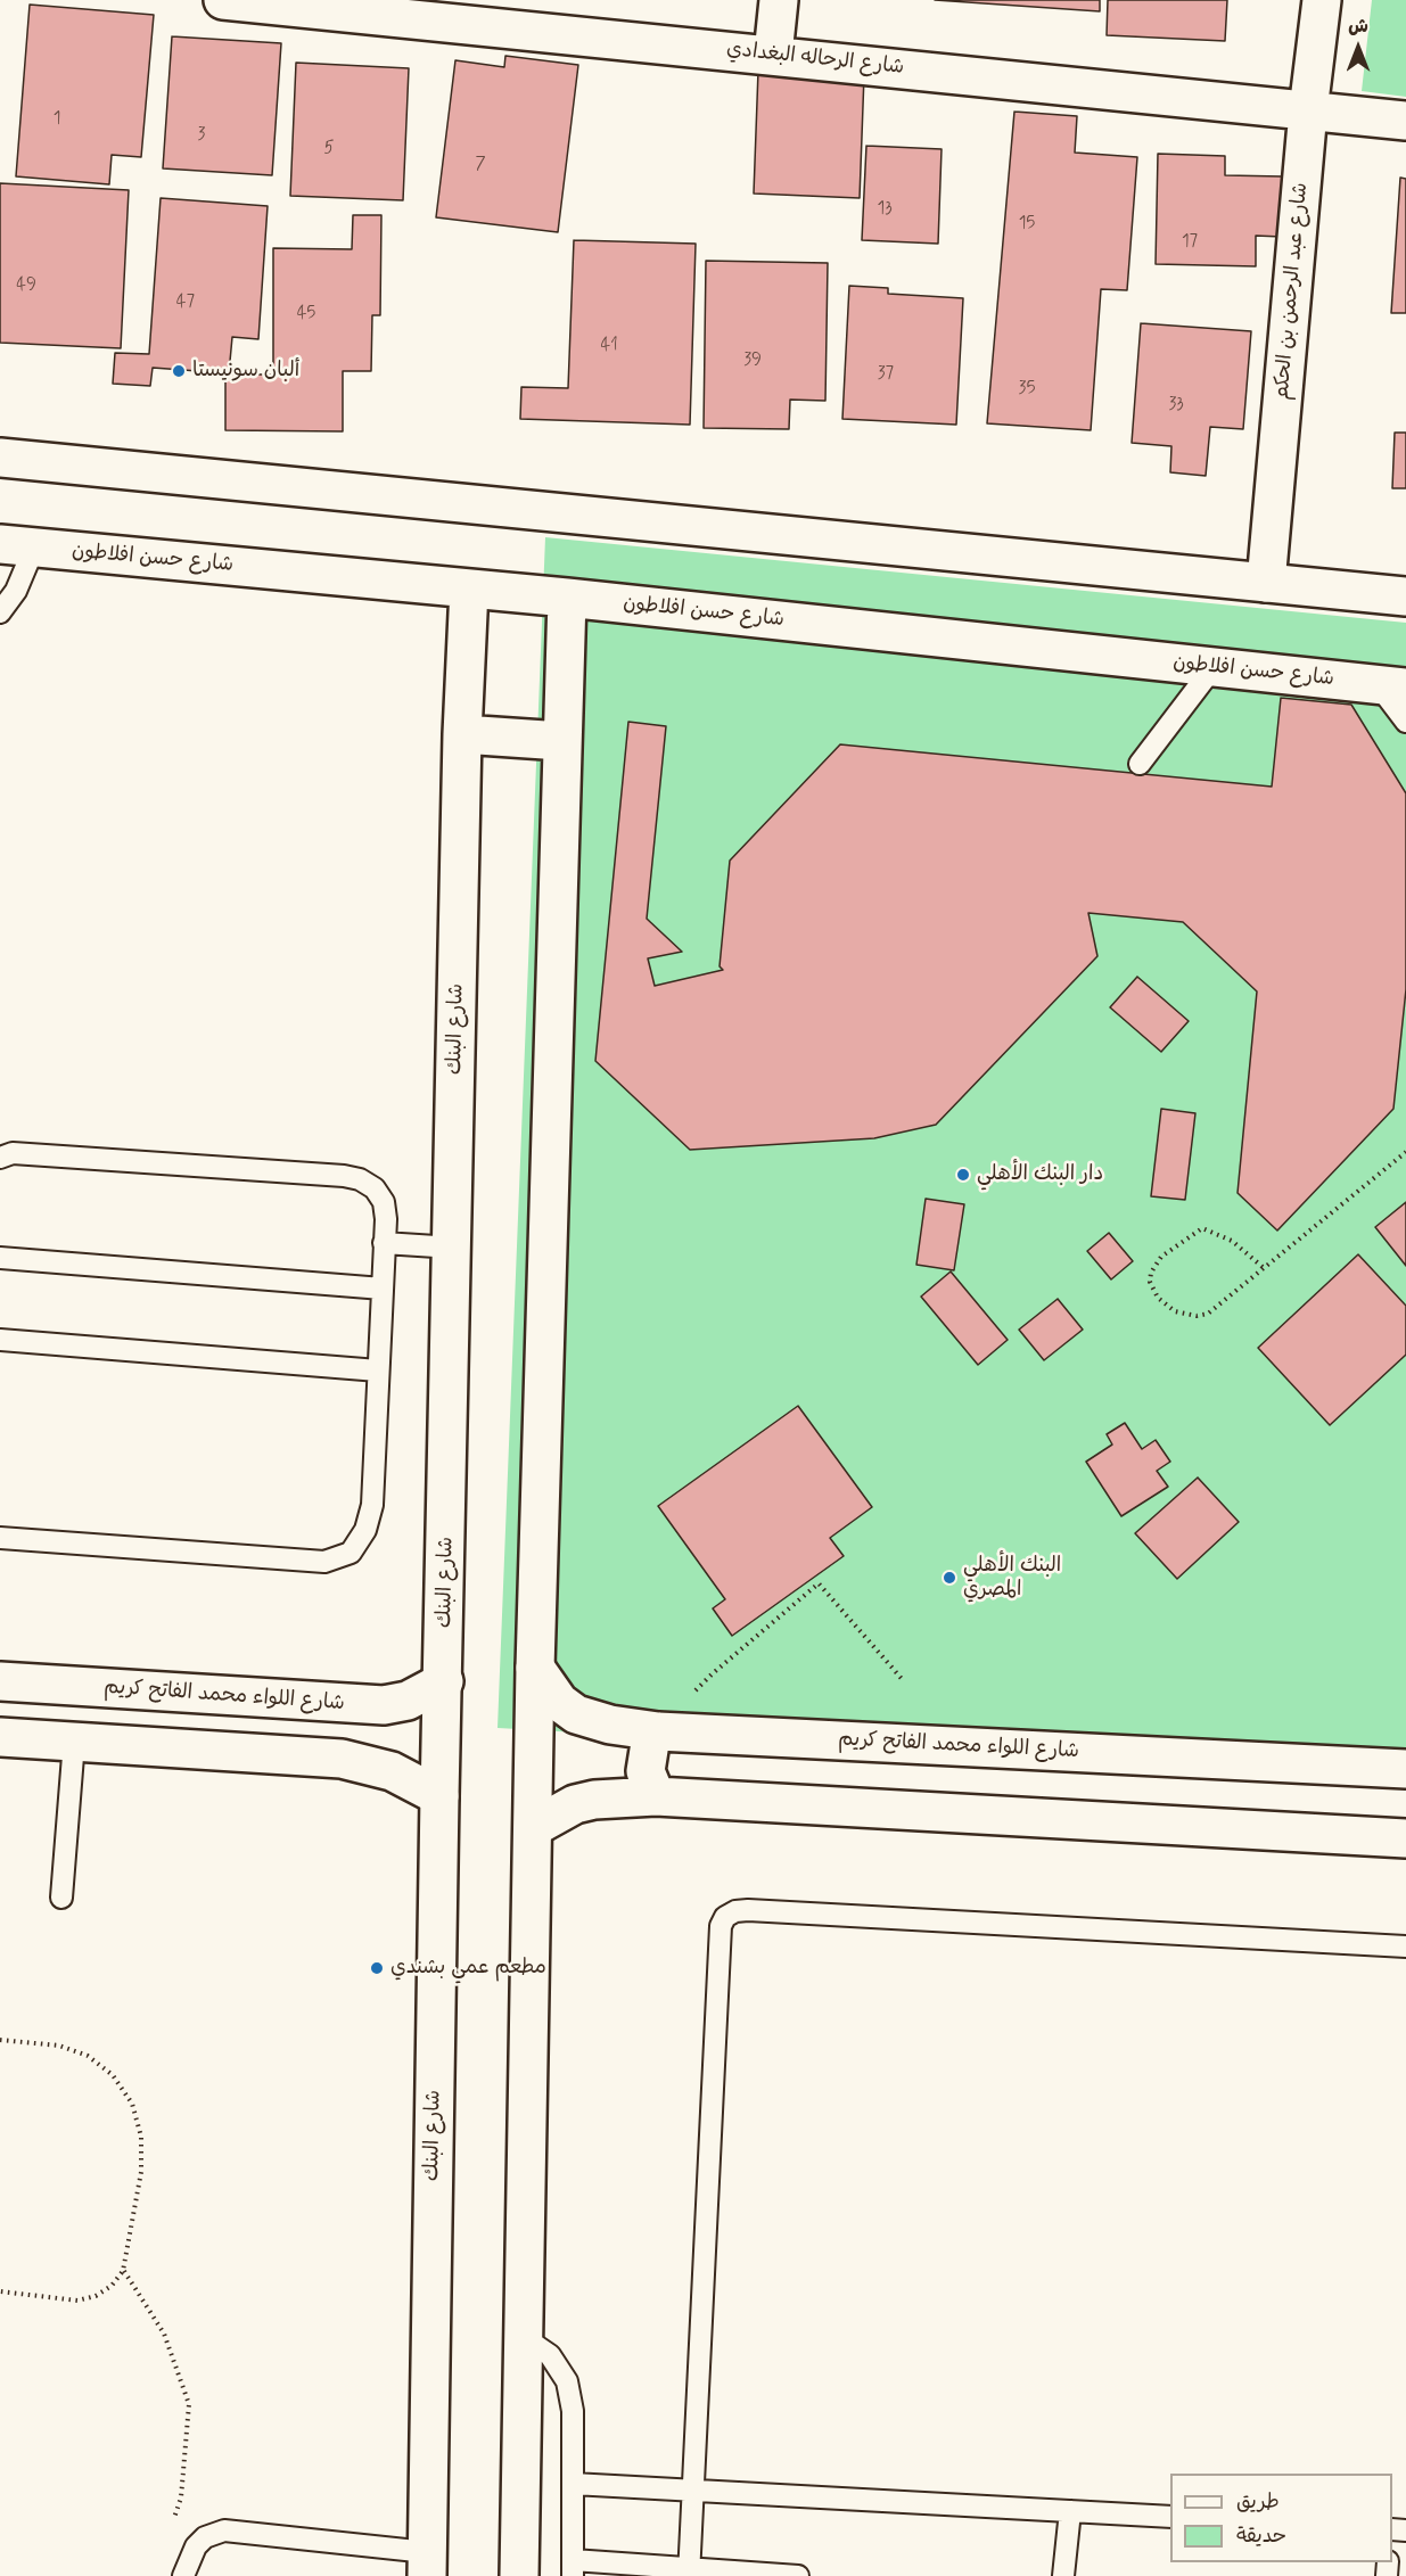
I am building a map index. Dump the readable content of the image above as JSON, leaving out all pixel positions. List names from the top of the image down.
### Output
{
  "streets": {
    "street": [
      "شارع الرحاله البغدادي",
      "شارع عبد الرحمن بن الحكم",
      "شارع حسن افلاطون",
      "شارع البنك",
      "شارع اللواء محمد الفاتح كريم"
    ]
  },
  "crossings": [
    ["شارع الرحاله البغدادي", "شارع عبد الرحمن بن الحكم"],
    ["شارع حسن افلاطون", "شارع البنك"],
    ["شارع البنك", "شارع اللواء محمد الفاتح كريم"]
  ],
  "places": [
    "ألبان سونيستا",
    "دار البنك الأهلي",
    "البنك الأهلي المصري",
    "مطعم عمي بشندي"
  ],
  "house_numbers": [
    "1",
    "3",
    "5",
    "7",
    "13",
    "15",
    "17",
    "49",
    "47",
    "45",
    "41",
    "39",
    "37",
    "35",
    "33"
  ],
  "legend": ["طريق", "حديقة"],
  "north": "top"
}
